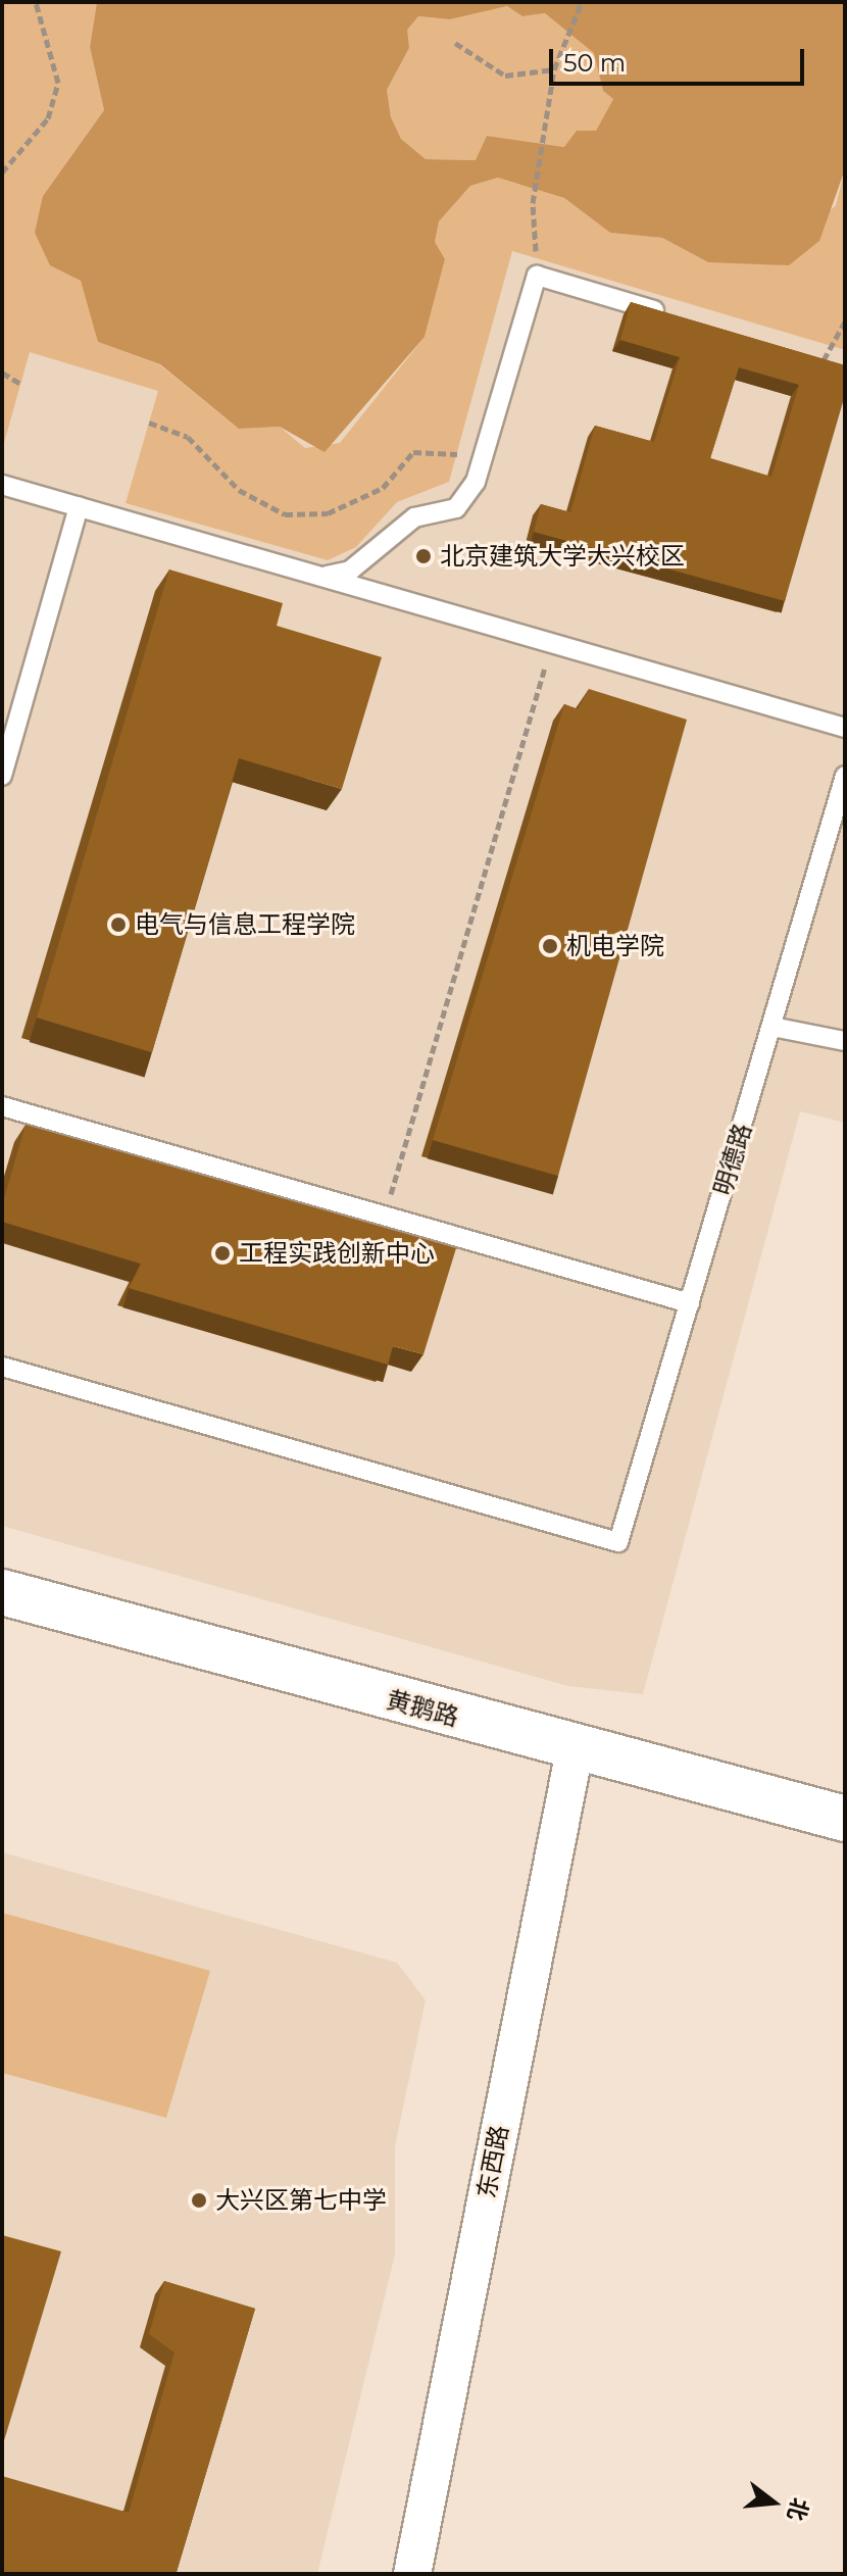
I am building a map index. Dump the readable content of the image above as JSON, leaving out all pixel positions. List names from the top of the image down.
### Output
{
  "streets": {
    "street": ["黄鹅路", "东西路"],
    "lane": ["明德路"]
  },
  "crossings": [
    ["黄鹅路", "东西路"]
  ],
  "places": [
    "北京建筑大学大兴校区",
    "电气与信息工程学院",
    "机电学院",
    "工程实践创新中心",
    "大兴区第七中学"
  ],
  "scale_bar": "50 m",
  "north": "right"
}
